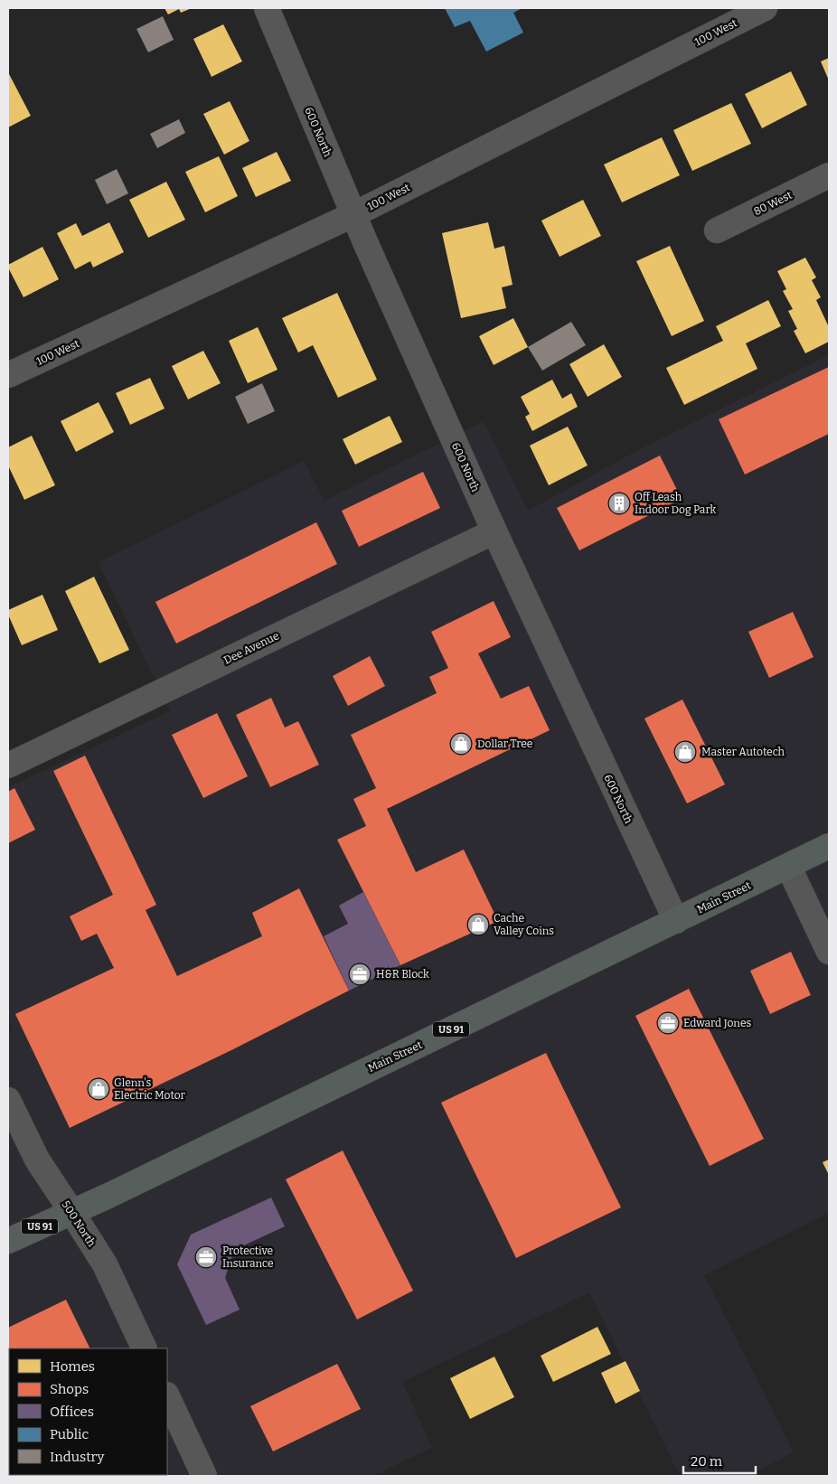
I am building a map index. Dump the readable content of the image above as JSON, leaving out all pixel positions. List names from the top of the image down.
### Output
{
  "streets": {
    "main road": ["Main Street", "US 91"],
    "street": [
      "100 West",
      "600 North",
      "80 West",
      "Dee Avenue",
      "500 North"
    ]
  },
  "crossings": [
    ["100 West", "600 North"],
    ["600 North", "Dee Avenue"],
    ["600 North", "Main Street"],
    ["Main Street", "500 North"]
  ],
  "places": {
    "building": ["Off Leash Indoor Dog Park"],
    "shop": [
      "Dollar Tree",
      "Master Autotech",
      "Cache Valley Coins",
      "Glenn's Electric Motor"
    ],
    "office": ["H&R Block", "Edward Jones", "Protective Insurance"]
  },
  "legend": [
    "Homes",
    "Shops",
    "Offices",
    "Public",
    "Industry"
  ],
  "scale_bar": "20 m"
}
